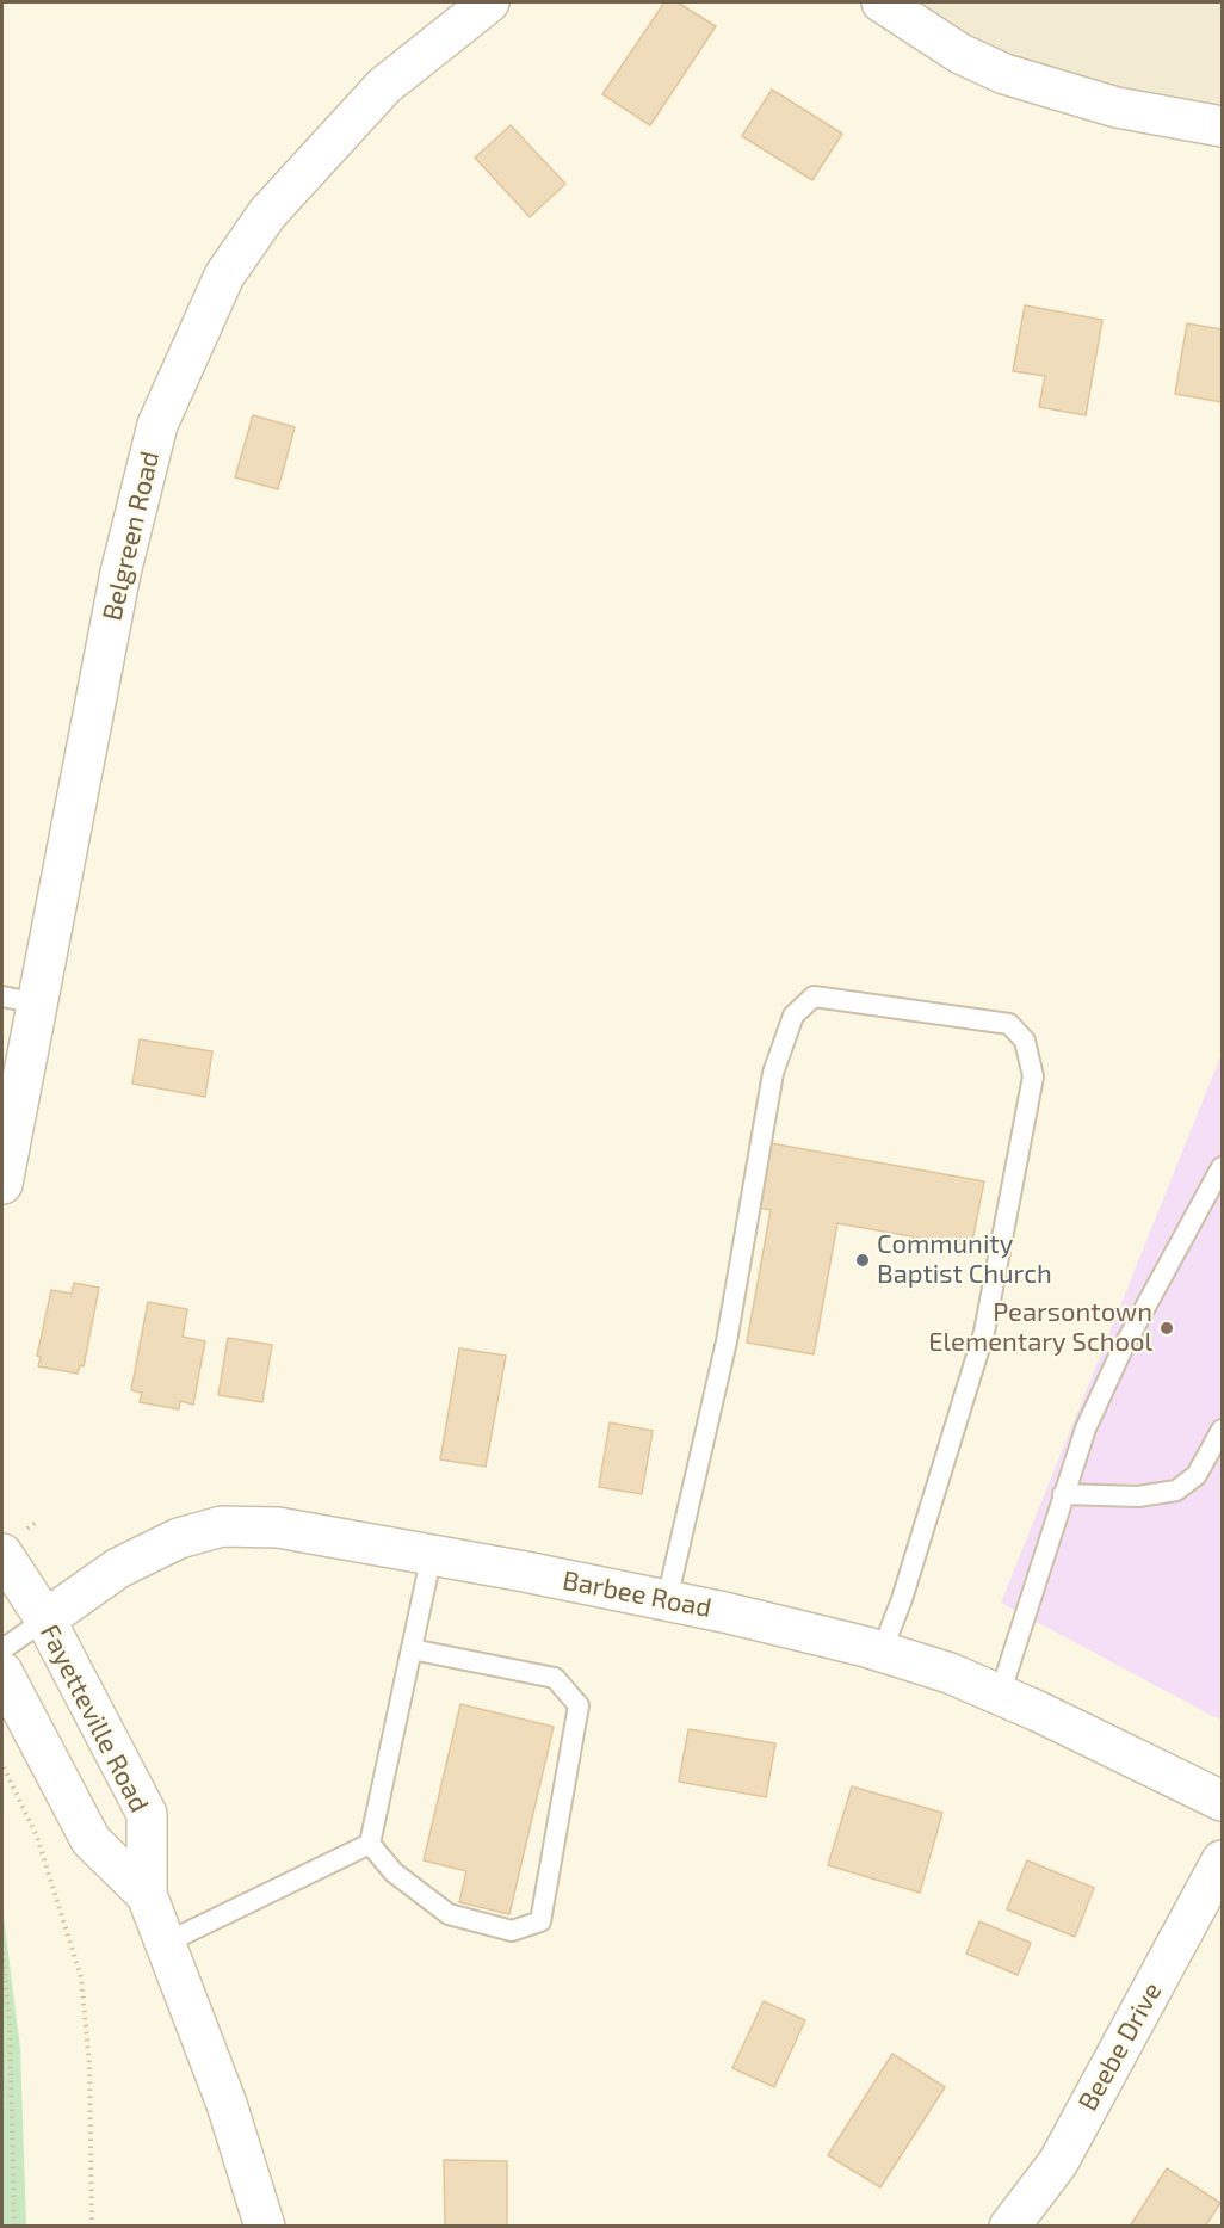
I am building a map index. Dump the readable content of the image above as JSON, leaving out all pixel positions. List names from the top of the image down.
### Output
{
  "streets": {
    "street": [
      "Belgreen Road",
      "Barbee Road",
      "Fayetteville Road",
      "Beebe Drive"
    ]
  },
  "crossings": [
    ["Barbee Road", "Fayetteville Road"]
  ],
  "places": ["Community Baptist Church", "Pearsontown Elementary School"]
}
